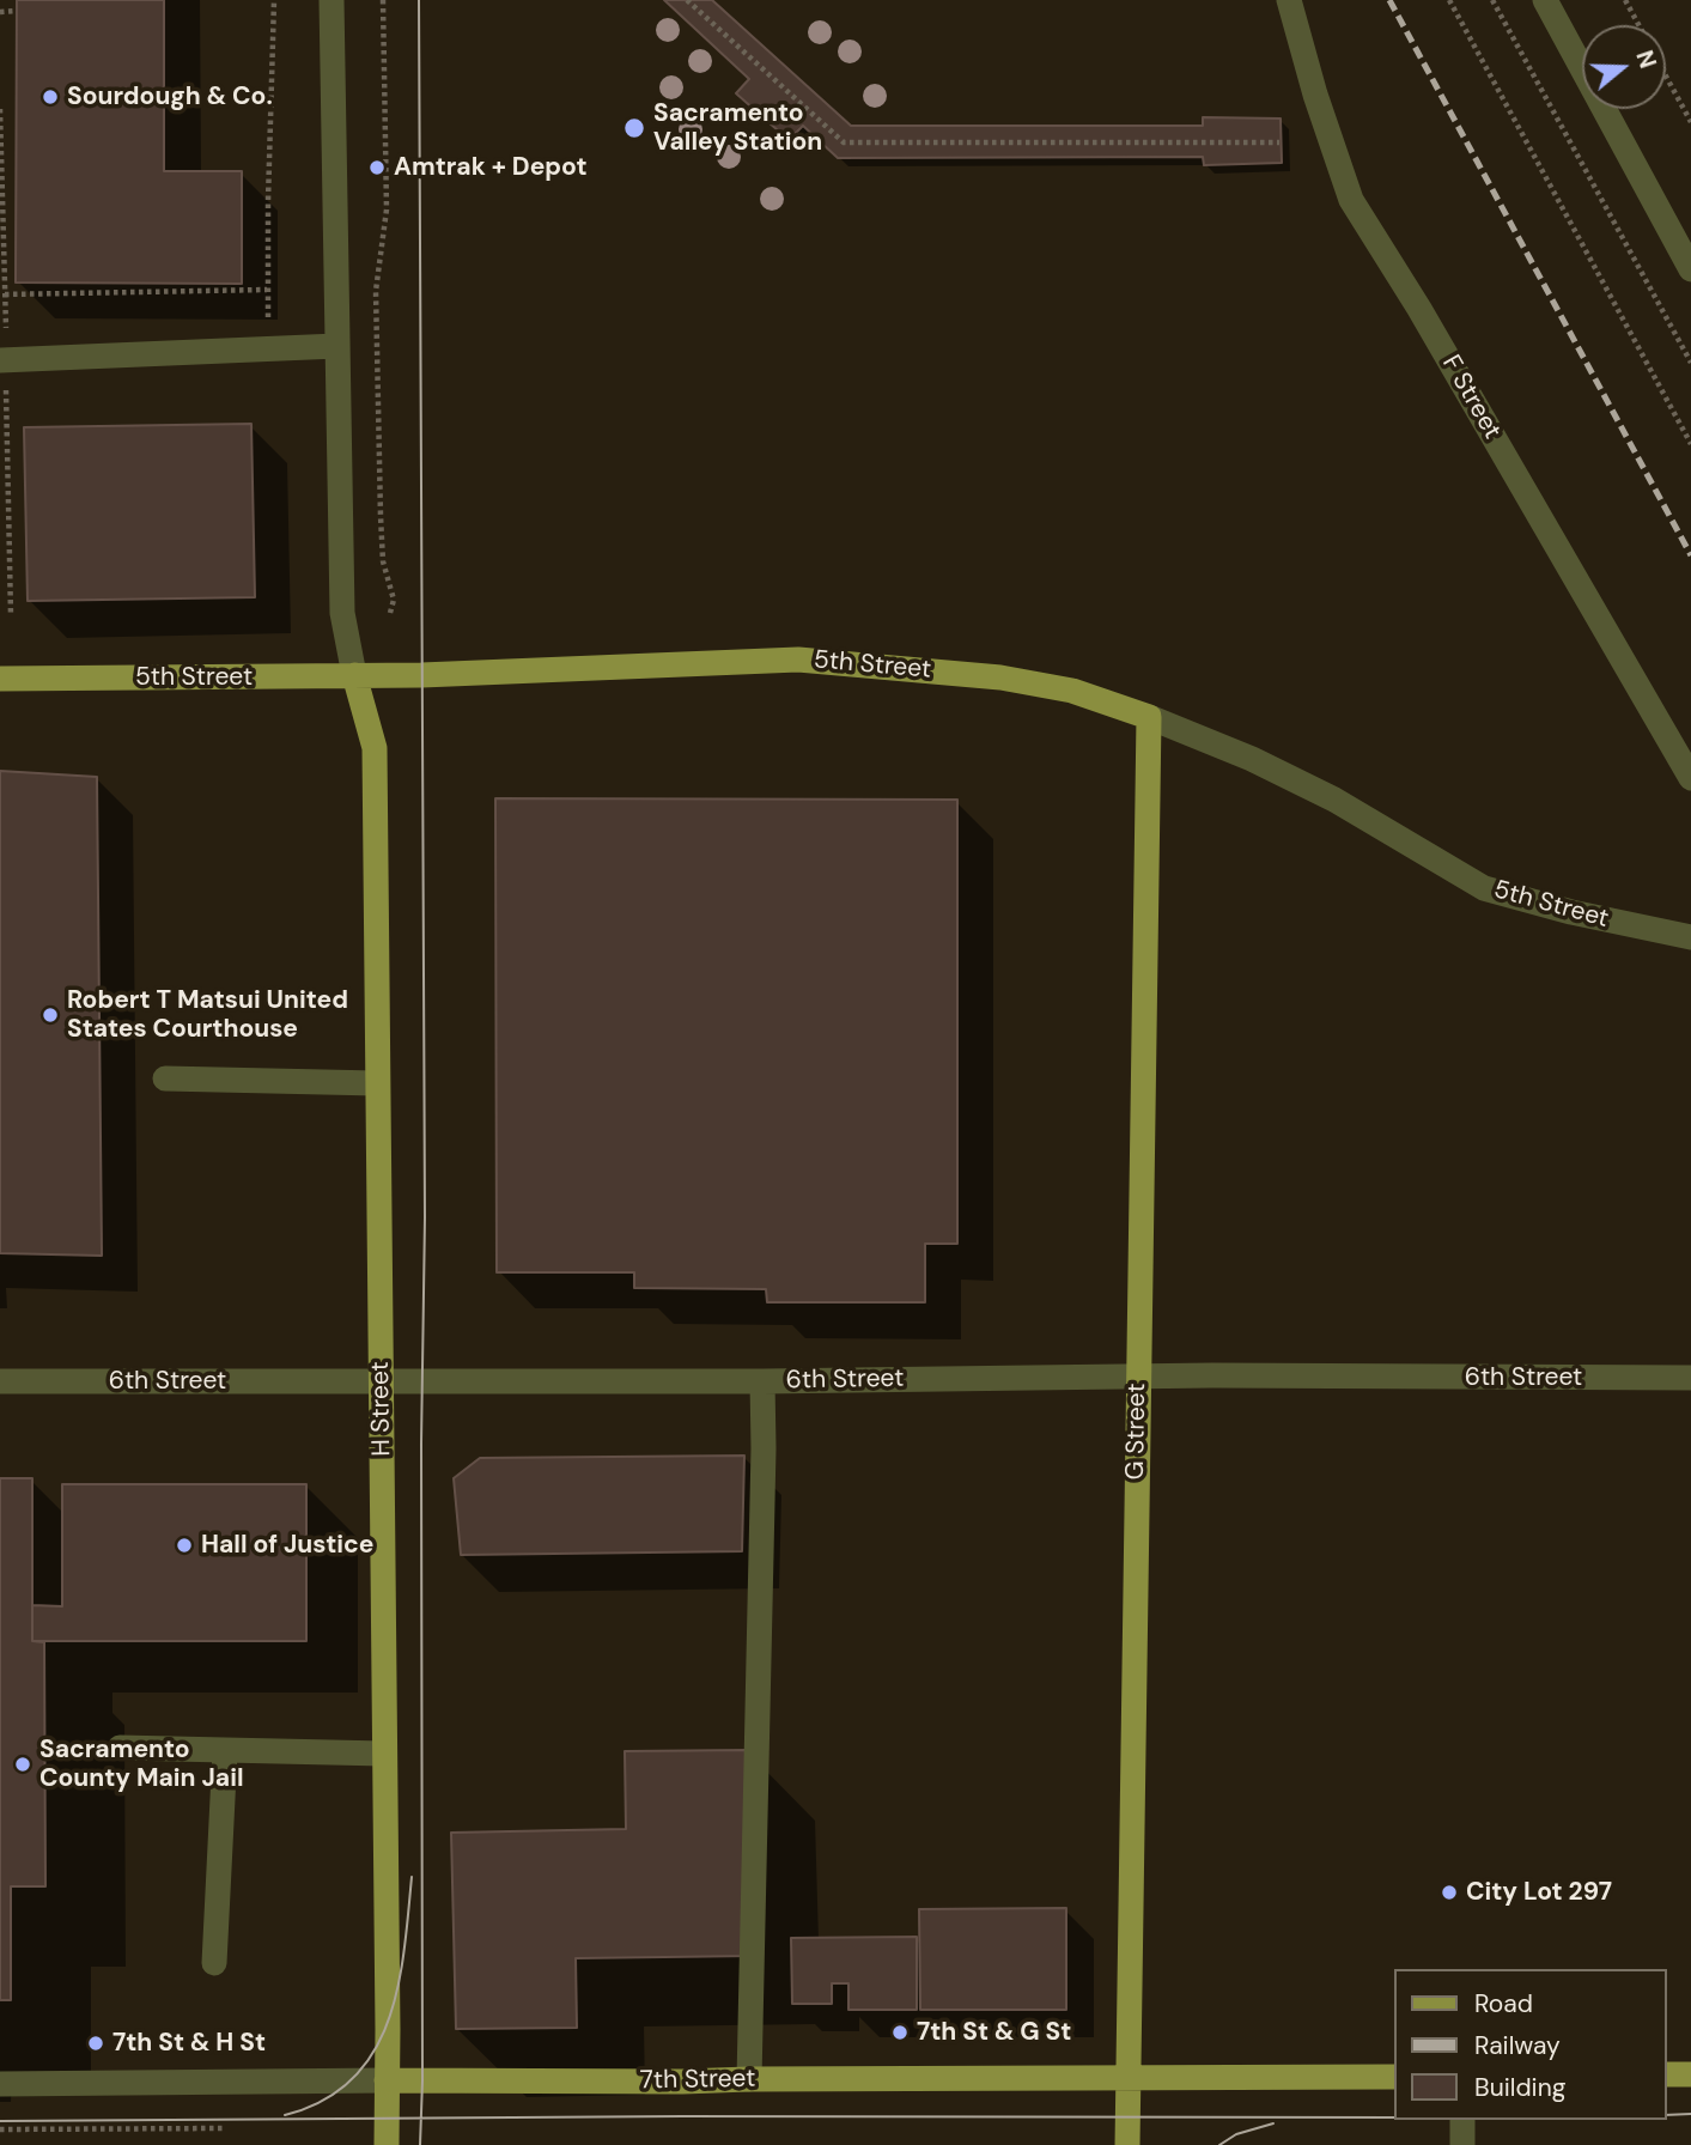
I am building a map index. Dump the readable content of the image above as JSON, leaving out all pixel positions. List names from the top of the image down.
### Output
{
  "streets": {
    "main road": [
      "5th Street",
      "H Street",
      "G Street",
      "7th Street"
    ],
    "street": ["F Street", "6th Street"]
  },
  "crossings": [
    ["5th Street", "H Street"],
    ["5th Street", "G Street"],
    ["6th Street", "H Street"],
    ["6th Street", "G Street"],
    ["H Street", "7th Street"],
    ["G Street", "7th Street"]
  ],
  "places": [
    "Sourdough & Co.",
    "Sacramento Valley Station",
    "Amtrak + Depot",
    "Robert T Matsui United States Courthouse",
    "Hall of Justice",
    "Sacramento County Main Jail",
    "City Lot 297",
    "7th St & G St",
    "7th St & H St"
  ],
  "legend": ["Road", "Railway", "Building"],
  "north": "right"
}
